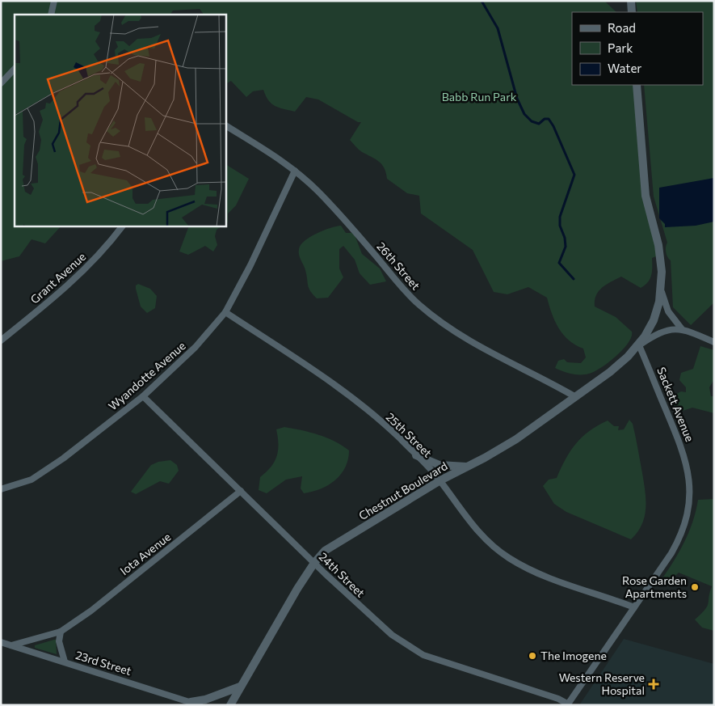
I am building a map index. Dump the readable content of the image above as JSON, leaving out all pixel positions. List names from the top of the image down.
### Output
{
  "streets": {
    "street": [
      "26th Street",
      "Grant Avenue",
      "Wyandotte Avenue",
      "Sackett Avenue",
      "25th Street",
      "Chestnut Boulevard",
      "Iota Avenue",
      "24th Street",
      "23rd Street"
    ]
  },
  "crossings": [
    ["26th Street", "Wyandotte Avenue"],
    ["26th Street", "Chestnut Boulevard"],
    ["Wyandotte Avenue", "25th Street"],
    ["Wyandotte Avenue", "24th Street"],
    ["Sackett Avenue", "25th Street"],
    ["Sackett Avenue", "Chestnut Boulevard"],
    ["Sackett Avenue", "24th Street"],
    ["25th Street", "Chestnut Boulevard"],
    ["Chestnut Boulevard", "24th Street"],
    ["Iota Avenue", "24th Street"],
    ["Iota Avenue", "23rd Street"]
  ],
  "parks": ["Babb Run Park"],
  "places": {
    "other": ["Rose Garden Apartments", "The Imogene"],
    "health": ["Western Reserve Hospital"]
  },
  "legend": ["Road", "Park", "Water"]
}
